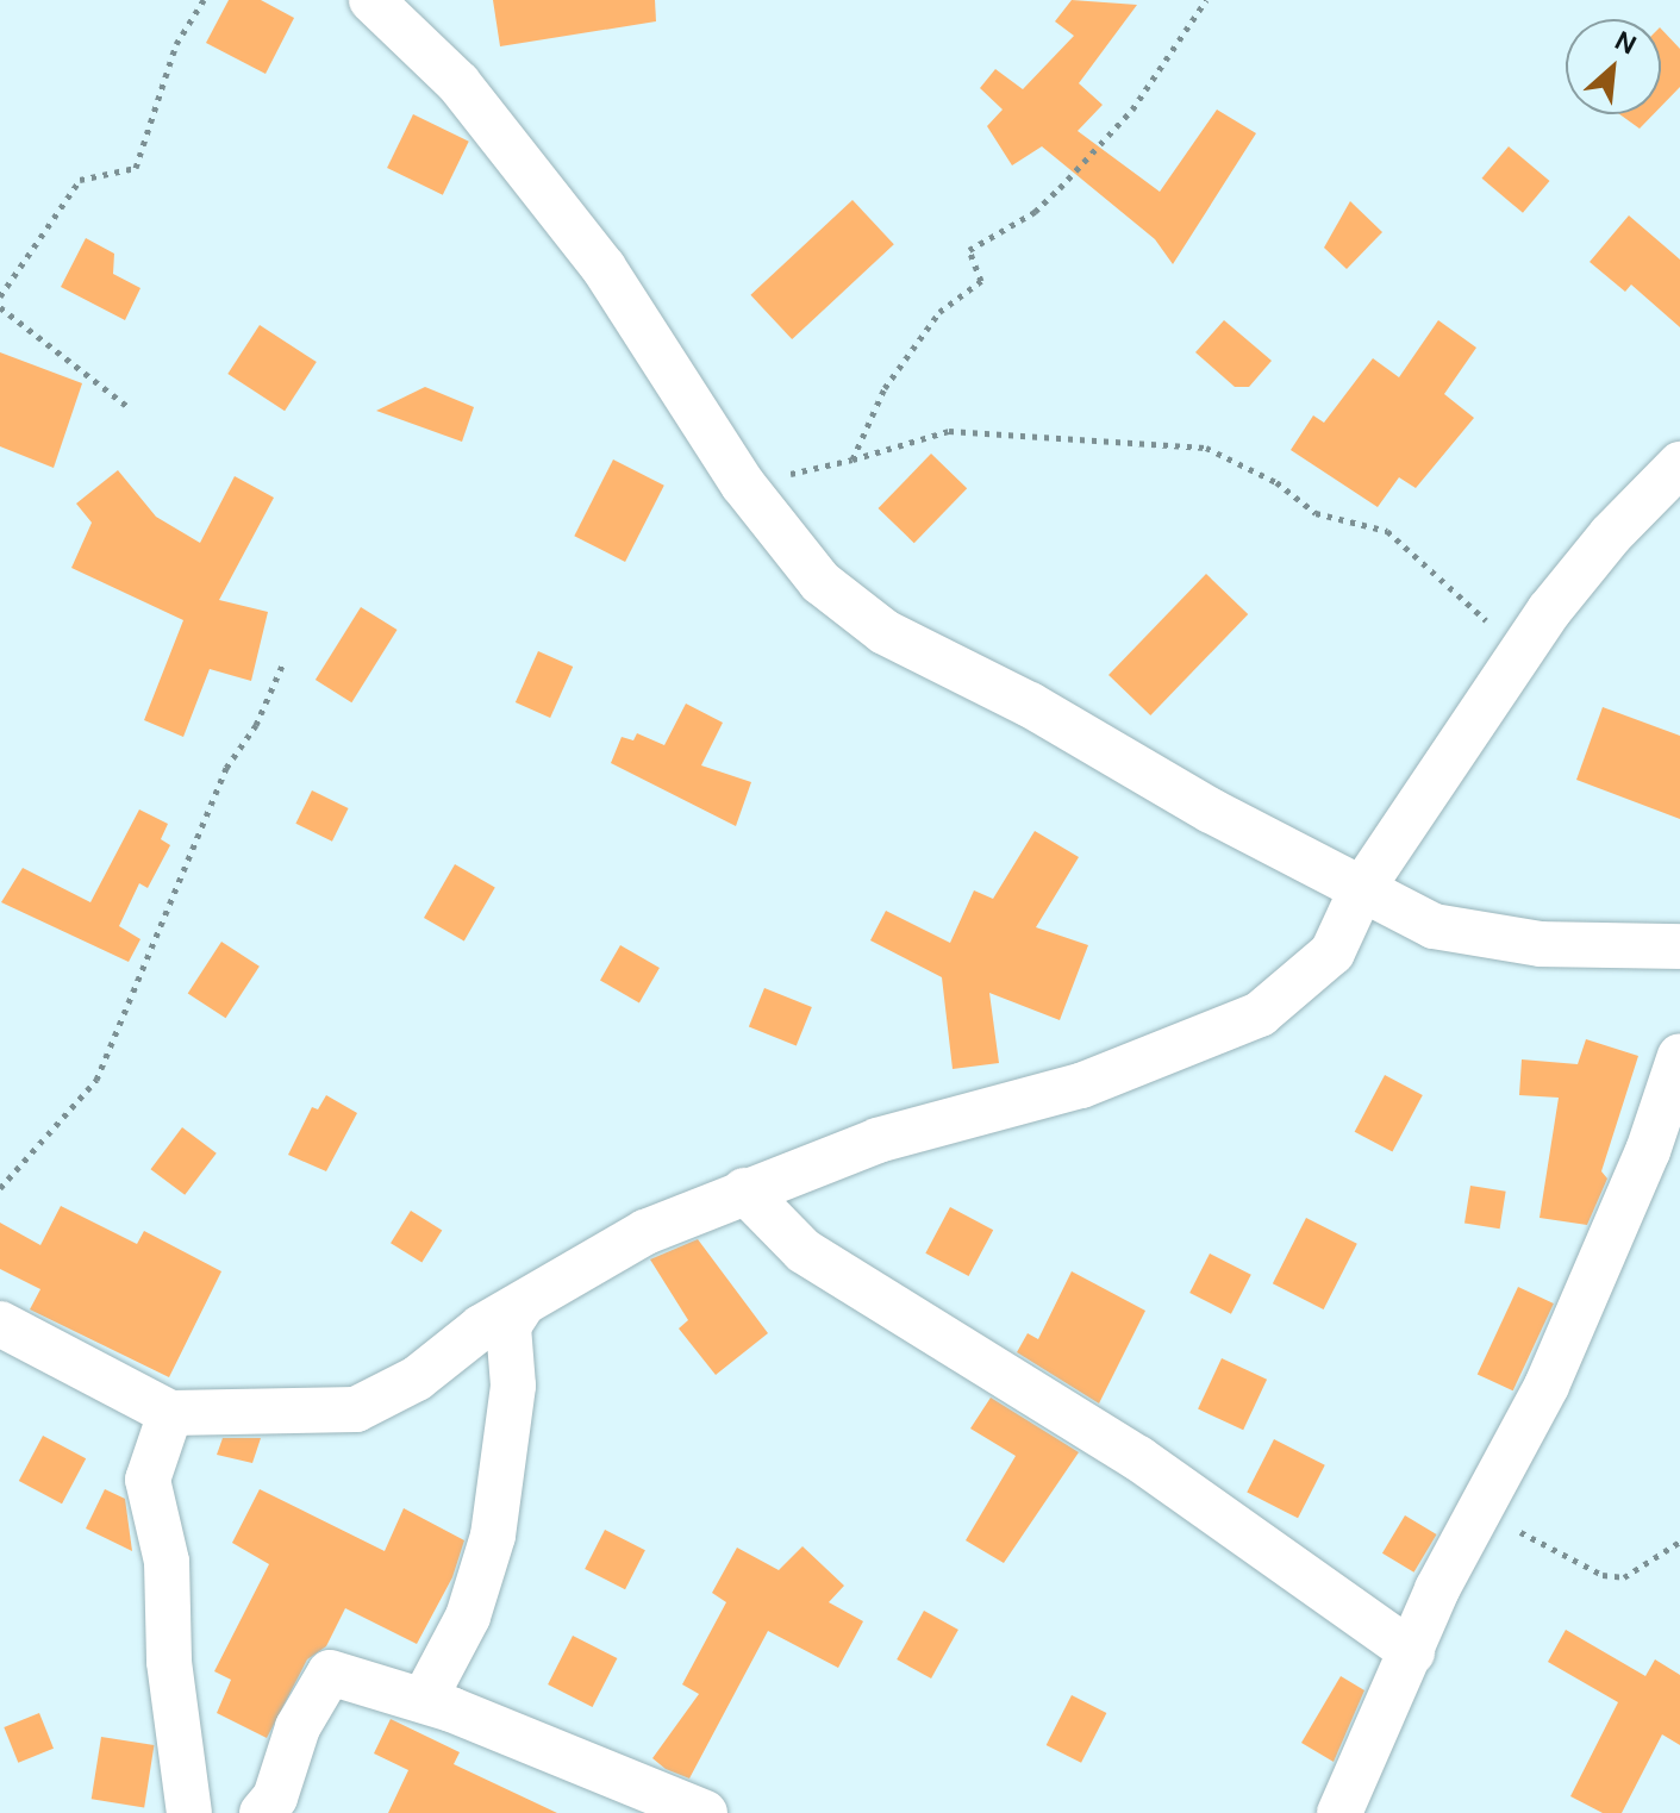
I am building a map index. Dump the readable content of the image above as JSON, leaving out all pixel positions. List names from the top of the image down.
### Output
{
  "north": "top right"
}
